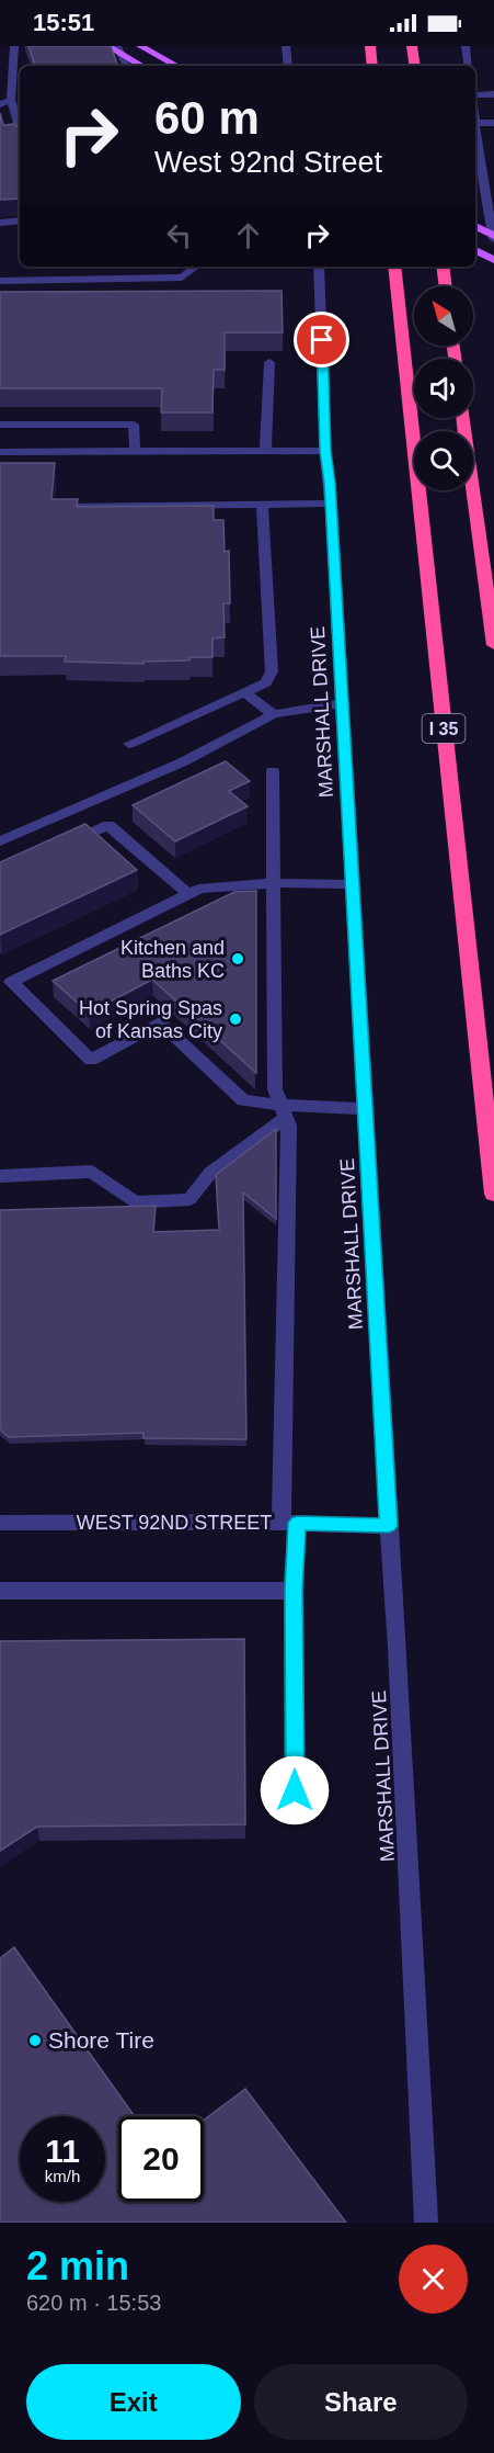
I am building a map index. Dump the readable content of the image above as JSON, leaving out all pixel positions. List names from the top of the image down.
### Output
{
  "streets": {
    "highway": ["I 35"],
    "street": ["MARSHALL DRIVE", "WEST 92ND STREET"]
  },
  "crossings": [
    ["MARSHALL DRIVE", "WEST 92ND STREET"]
  ],
  "places": ["Kitchen and Baths KC", "Hot Spring Spas of Kansas City", "Shore Tire"],
  "north": "top left",
  "page": {
    "status": "15:51",
    "turn": ["60 m", "West 92nd Street"],
    "speed": "11 km/h",
    "limit": "20",
    "heading": ["2 min", "620 m · 15:53"],
    "buttons": ["Exit", "Share"]
  }
}
